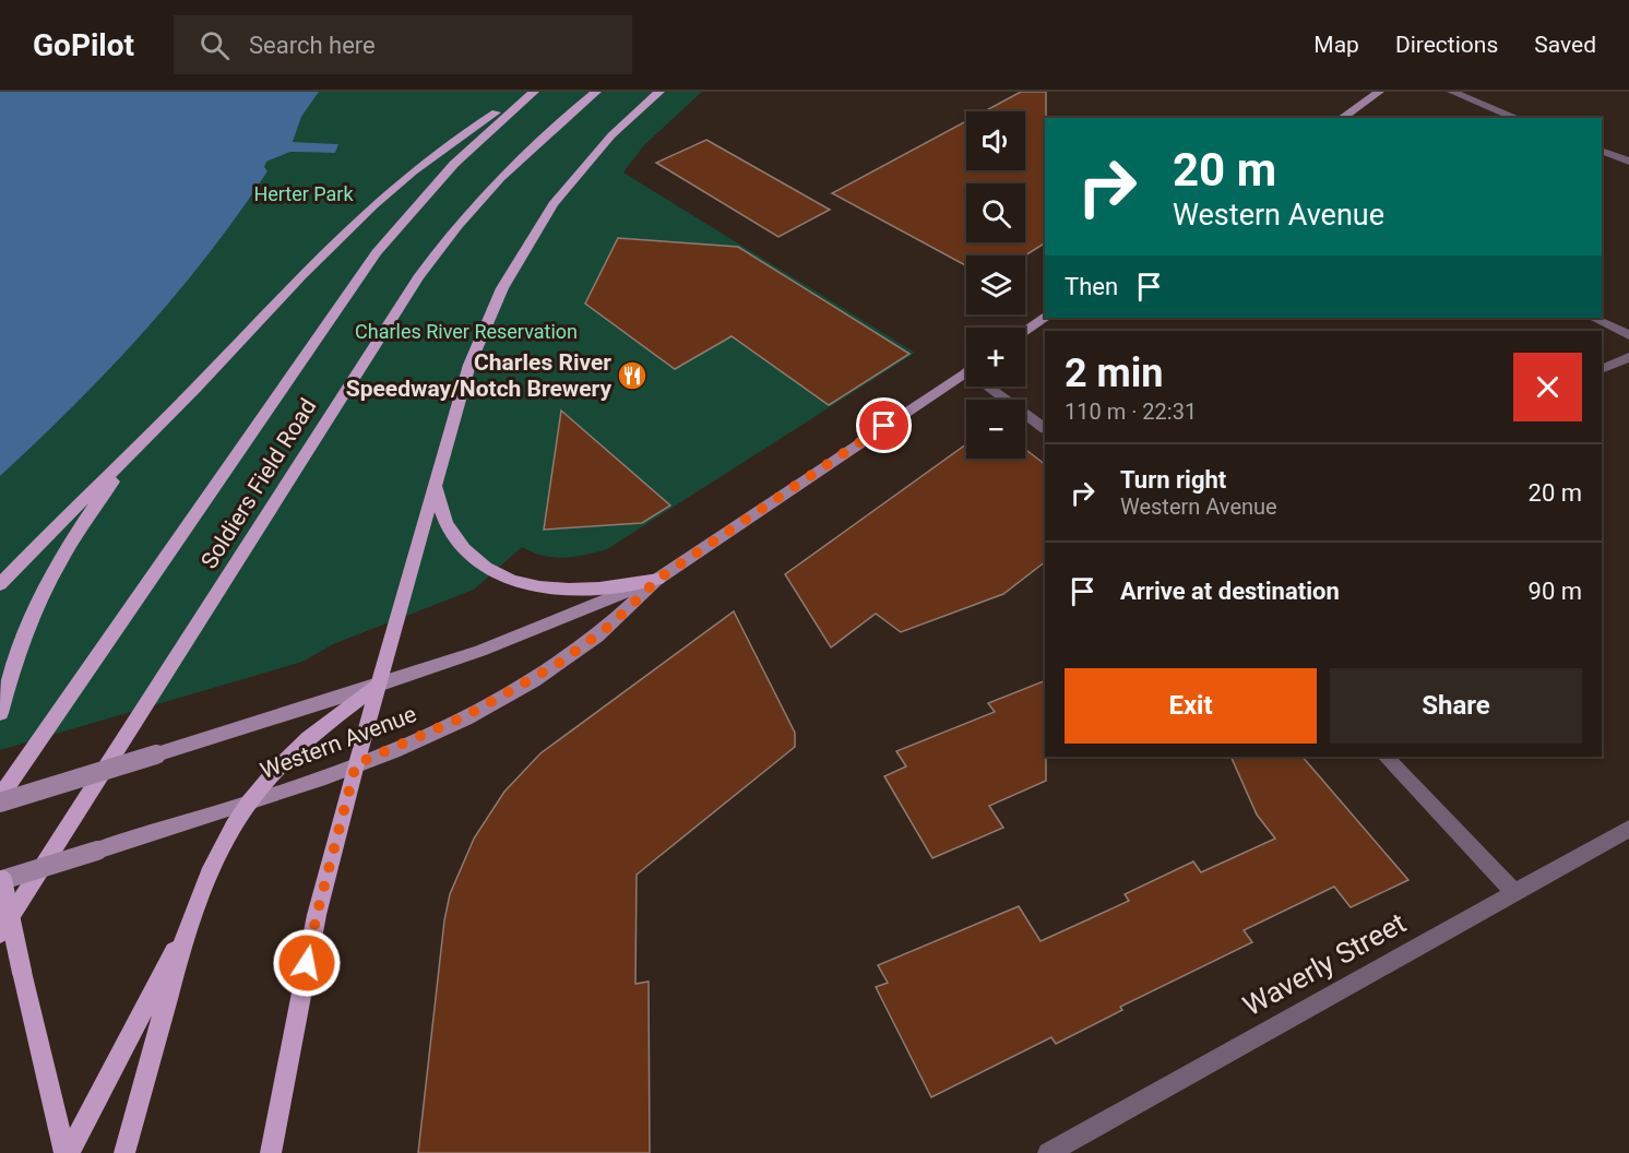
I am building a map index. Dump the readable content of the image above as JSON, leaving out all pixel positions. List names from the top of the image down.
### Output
{
  "streets": {
    "main road": ["Soldiers Field Road", "Western Avenue"],
    "street": ["Waverly Street"]
  },
  "parks": ["Herter Park", "Charles River Reservation"],
  "places": {
    "restaurant": ["Charles River Speedway/Notch Brewery"]
  },
  "page": {
    "header": "GoPilot",
    "search": "Search here",
    "nav": ["Map", "Directions", "Saved"],
    "map_buttons": ["+", "−"],
    "turn": ["20 m", "Western Avenue"],
    "then": "Then",
    "heading": ["2 min", "110 m · 22:31"],
    "list": [
      {
        "name": "Turn right",
        "note": "Western Avenue",
        "value": "20 m"
      },
      {
        "name": "Arrive at destination",
        "value": "90 m"
      }
    ],
    "buttons": ["Exit", "Share"]
  }
}
